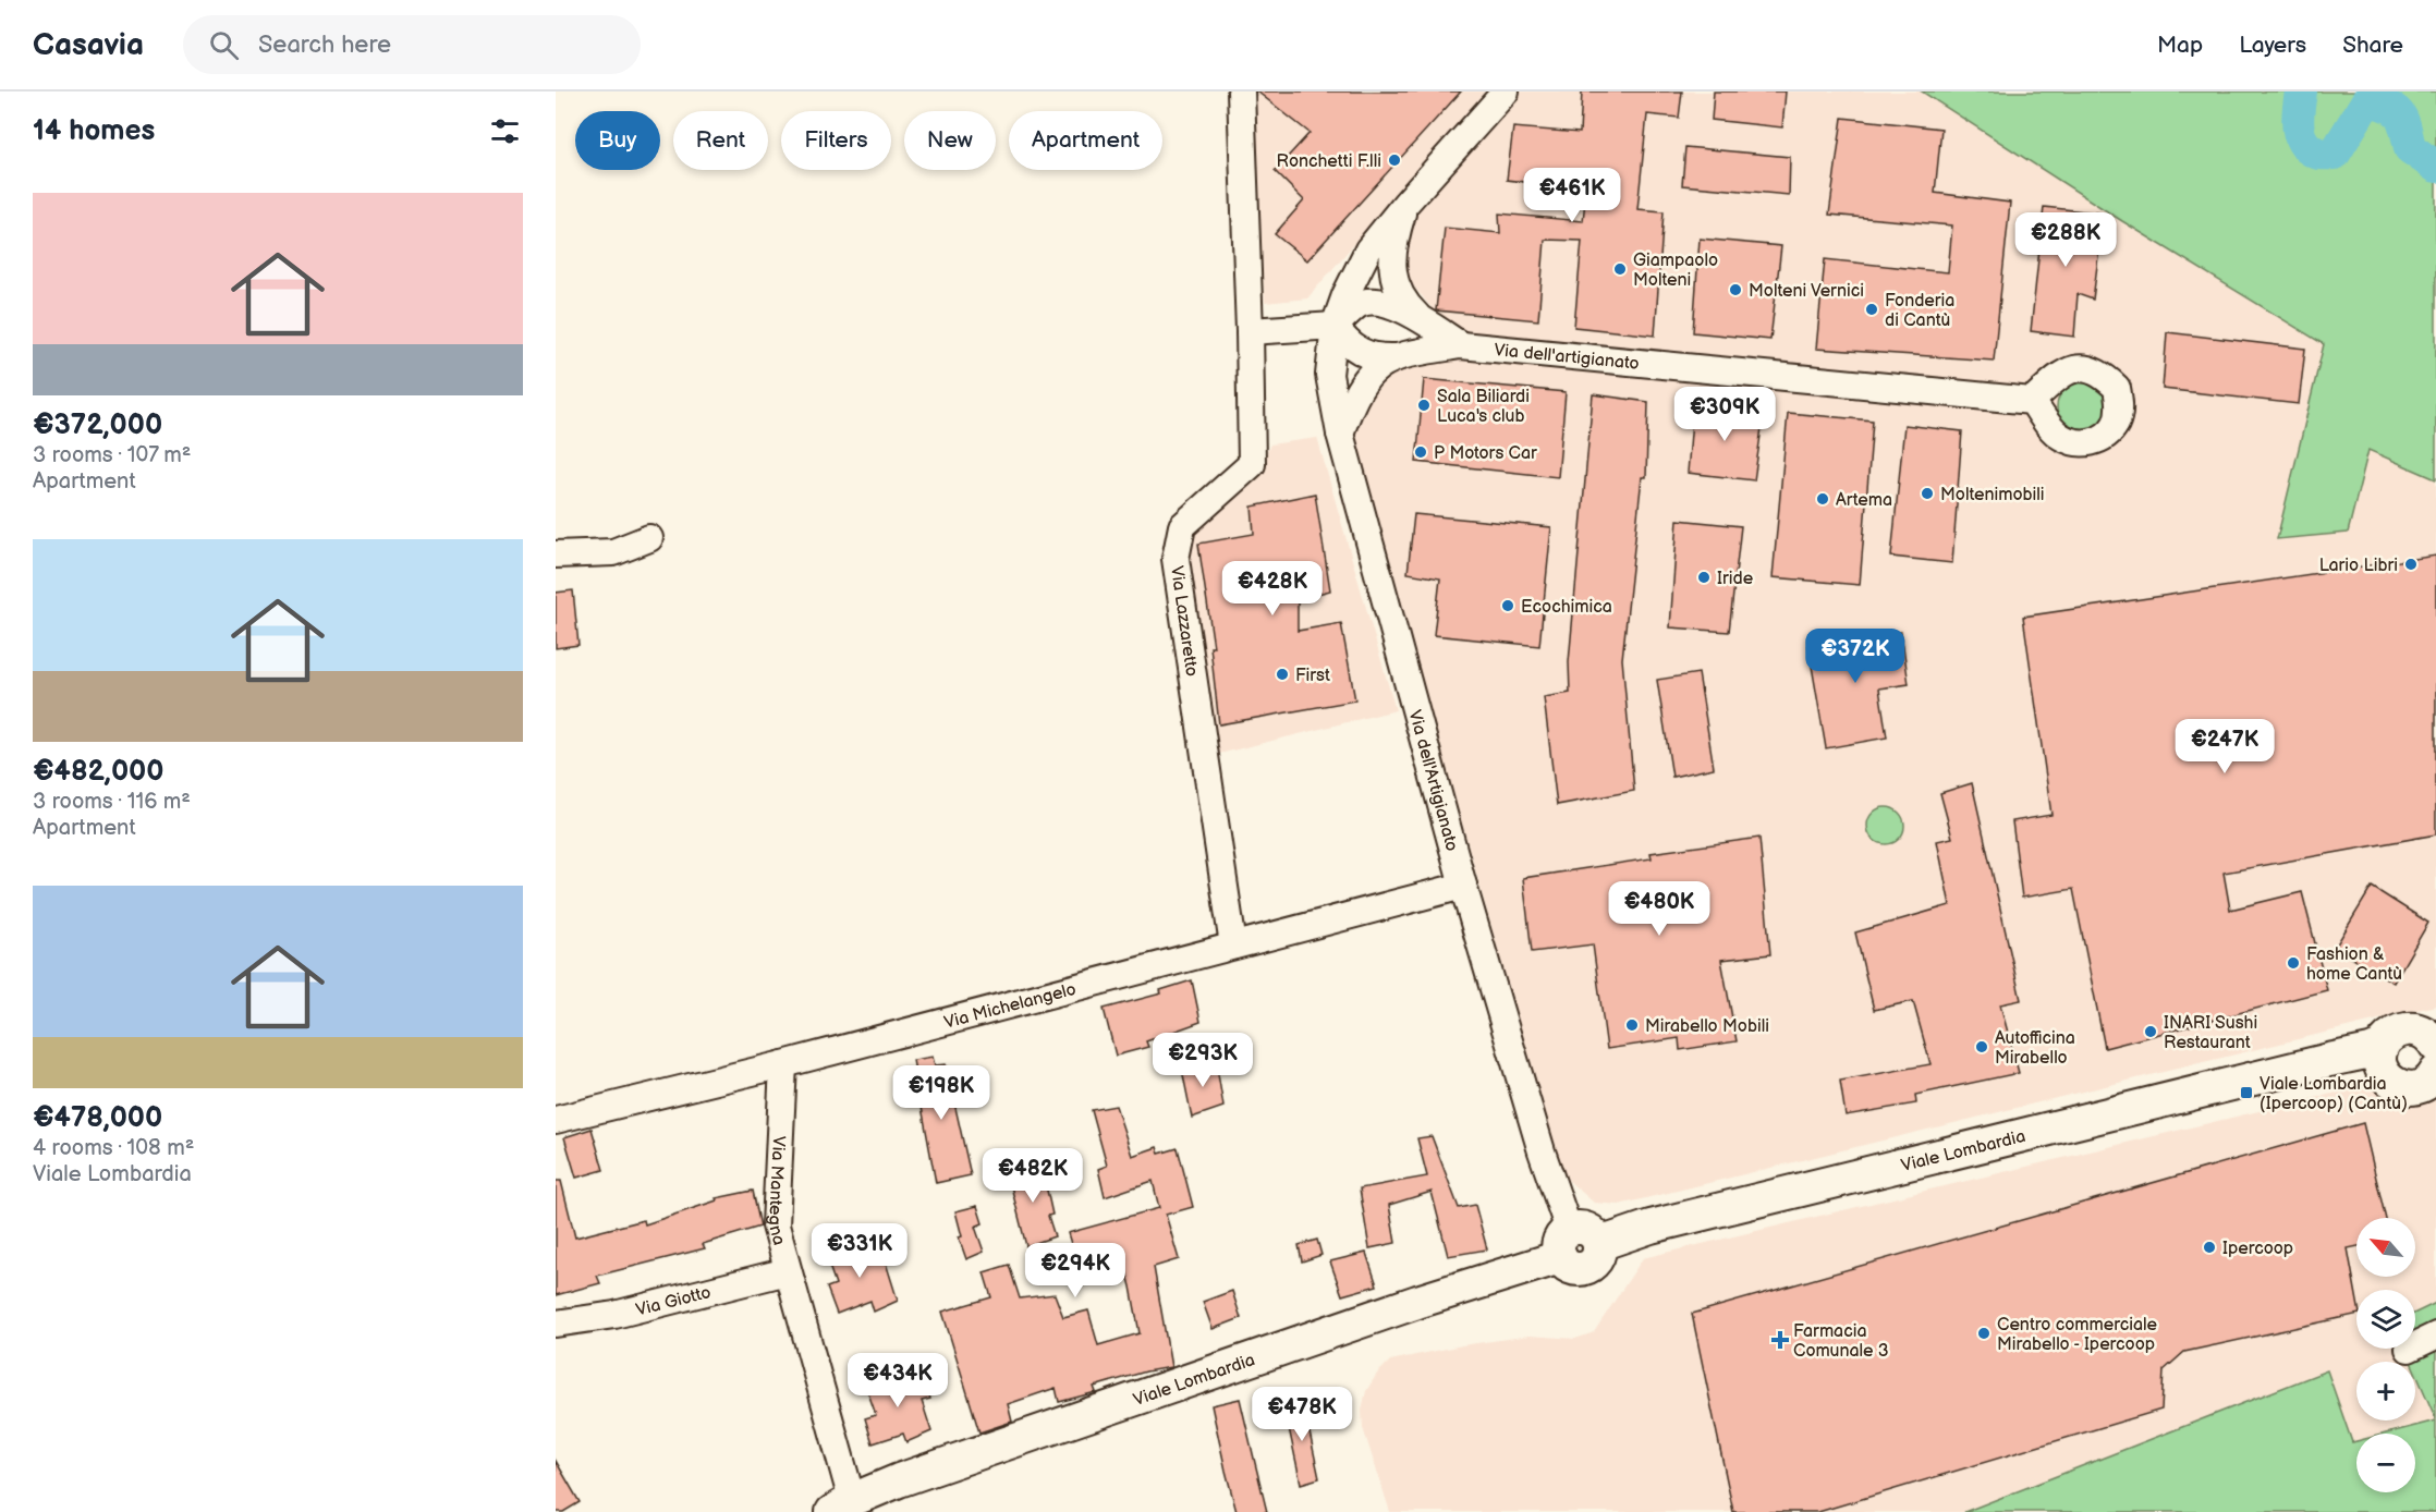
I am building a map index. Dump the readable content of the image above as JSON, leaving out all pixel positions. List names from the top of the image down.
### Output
{
  "streets": {
    "main road": ["Viale Lombardia"],
    "street": [
      "Via dell'artigianato",
      "Via Lazzaretto",
      "Via dell'Artigianato",
      "Via Michelangelo",
      "Via Mantegna",
      "Via Giotto"
    ]
  },
  "crossings": [
    ["Via dell'artigianato", "Via dell'Artigianato"],
    ["Via Lazzaretto", "Via Michelangelo"],
    ["Via dell'Artigianato", "Via Michelangelo"],
    ["Via dell'Artigianato", "Viale Lombardia"],
    ["Via Michelangelo", "Via Mantegna"],
    ["Viale Lombardia", "Via Mantegna"],
    ["Via Mantegna", "Via Giotto"]
  ],
  "places": {
    "other": [
      "Ronchetti F.lli",
      "Giampaolo Molteni",
      "Molteni Vernici",
      "Fonderia di Cantù",
      "Sala Biliardi Luca's club",
      "P Motors Car",
      "Moltenimobili",
      "Artema",
      "Lario Libri",
      "Iride",
      "Ecochimica",
      "First",
      "Fashion & home Cantù",
      "Mirabello Mobili",
      "INARI Sushi Restaurant",
      "Autofficina Mirabello",
      "Ipercoop",
      "Centro commerciale Mirabello - Ipercoop"
    ],
    "transit": ["Viale Lombardia (Ipercoop) (Cantù)"],
    "health": ["Farmacia Comunale 3"]
  },
  "north": "top left",
  "page": {
    "header": "Casavia",
    "search": "Search here",
    "nav": ["Map", "Layers", "Share"],
    "heading": "14 homes",
    "chip": [
      "Buy",
      "Rent",
      "Filters",
      "New",
      "Apartment"
    ],
    "price": [
      "€461K",
      "€288K",
      "€309K",
      "€428K",
      "€372K",
      "€247K",
      "€480K",
      "€293K",
      "€198K",
      "€482K",
      "€331K",
      "€294K",
      "€434K",
      "€478K"
    ],
    "list": [
      {
        "name": "€372,000",
        "note": "3 rooms · 107 m² · Apartment"
      },
      {
        "name": "€482,000",
        "note": "3 rooms · 116 m² · Apartment"
      },
      {
        "name": "€478,000",
        "note": "4 rooms · 108 m² · Viale Lombardia"
      }
    ],
    "map_buttons": ["+", "−"]
  }
}
